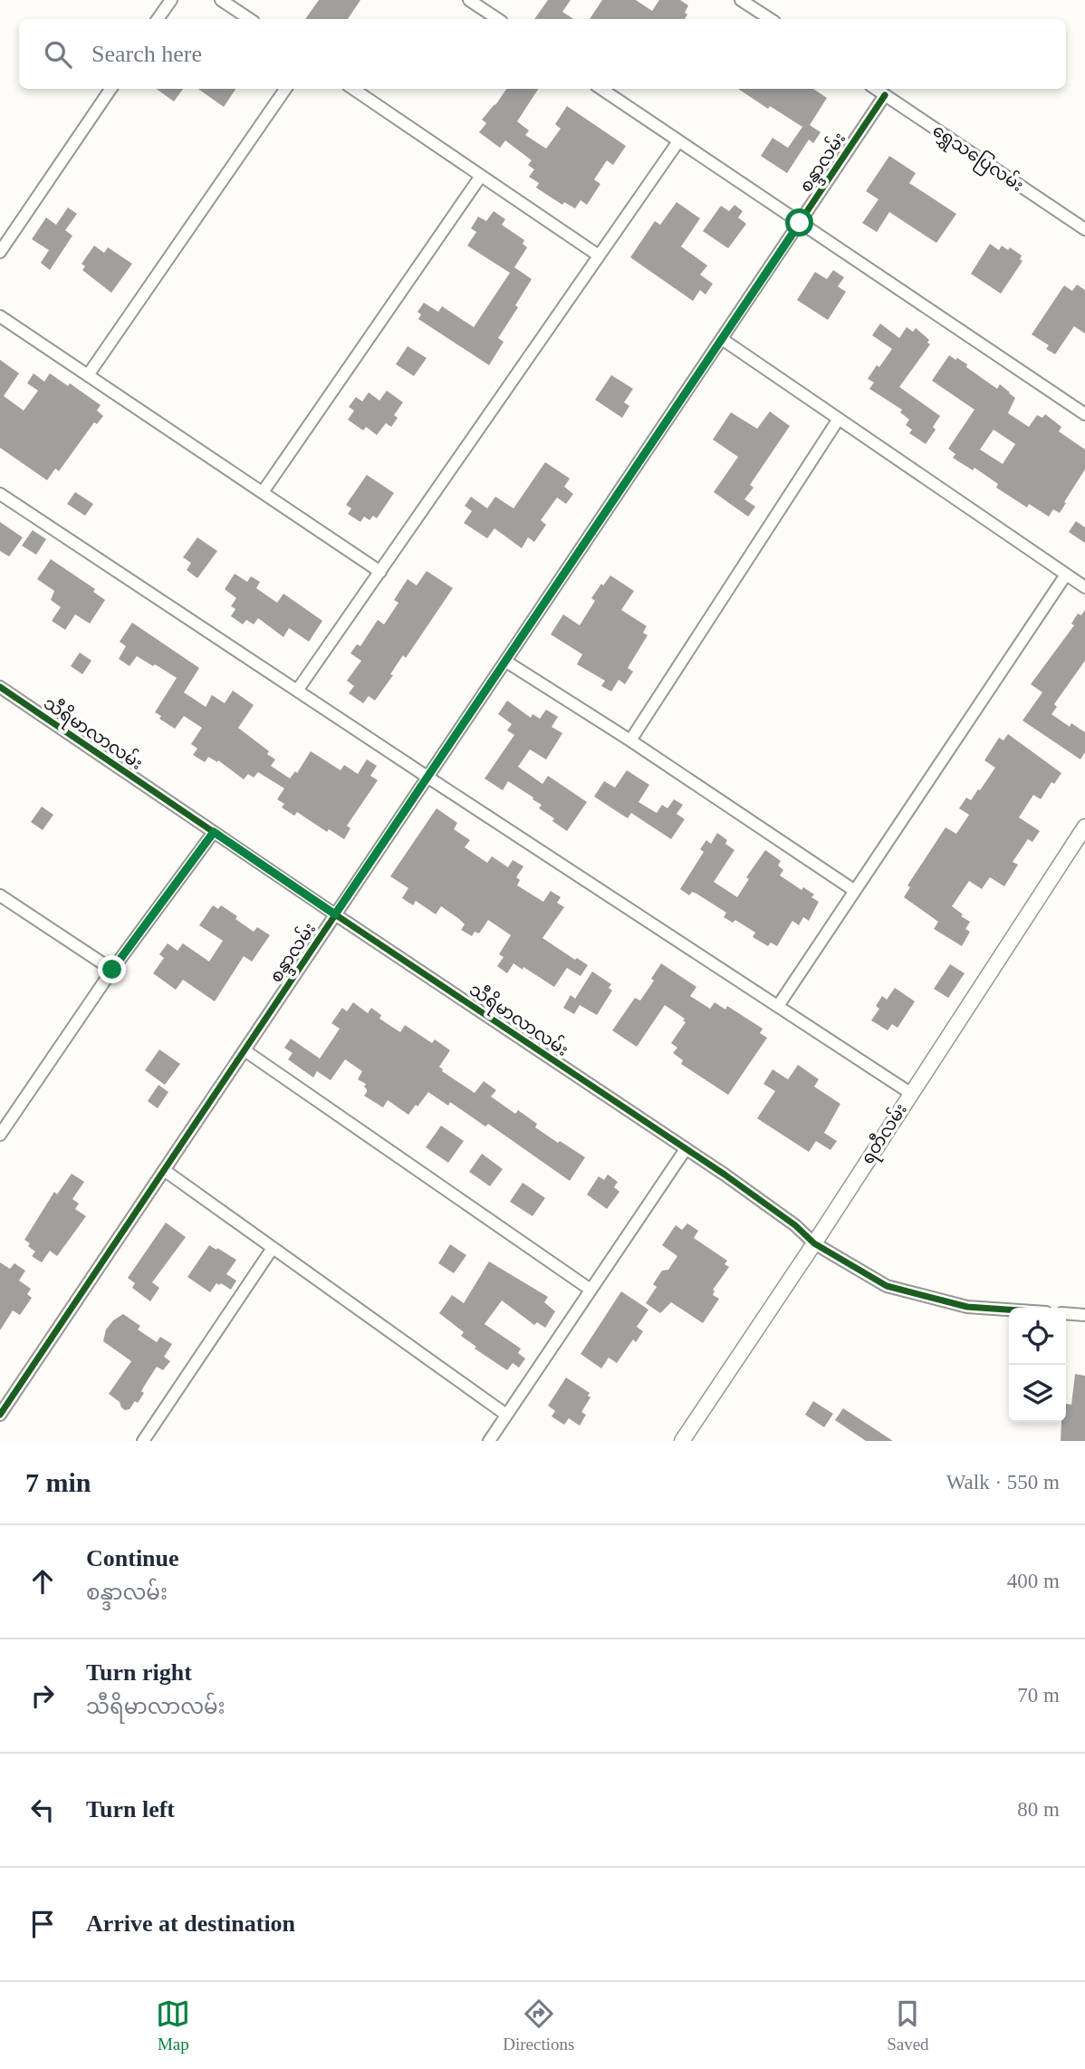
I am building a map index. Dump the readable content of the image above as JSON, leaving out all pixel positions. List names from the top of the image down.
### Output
{
  "streets": {
    "street": [
      "ရွှေသပြေလမ်း",
      "စန္ဒာလမ်း",
      "သီရိမာလာလမ်း",
      "ရတီလမ်း"
    ]
  },
  "crossings": [
    ["ရွှေသပြေလမ်း", "စန္ဒာလမ်း"],
    ["စန္ဒာလမ်း", "သီရိမာလာလမ်း"],
    ["သီရိမာလာလမ်း", "ရတီလမ်း"]
  ],
  "page": {
    "search": "Search here",
    "heading": ["7 min", "Walk · 550 m"],
    "list": [
      ["Continue", "စန္ဒာလမ်း", "400 m"],
      ["Turn right", "သီရိမာလာလမ်း", "70 m"],
      ["Turn left", "80 m"],
      "Arrive at destination"
    ],
    "nav": ["Map", "Directions", "Saved"]
  }
}
